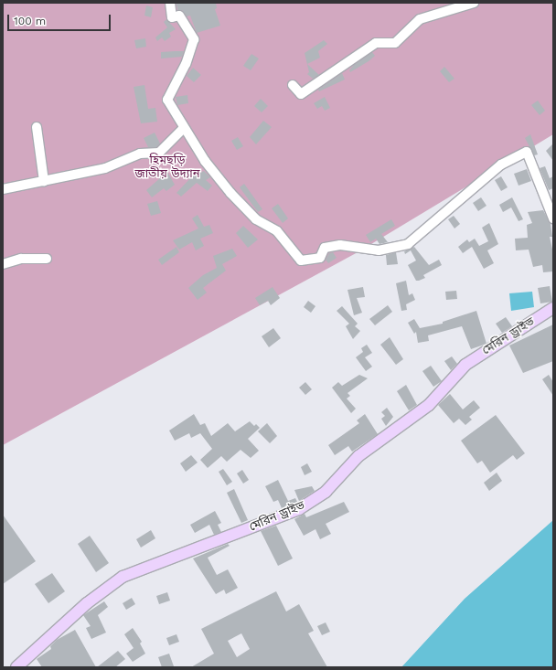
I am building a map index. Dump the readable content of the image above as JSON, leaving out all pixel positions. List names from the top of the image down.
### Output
{
  "streets": {
    "main road": ["মেরিন ড্রাইভ"]
  },
  "parks": ["হিমছড়ি জাতীয় উদ্যান"],
  "scale_bar": "100 m"
}
